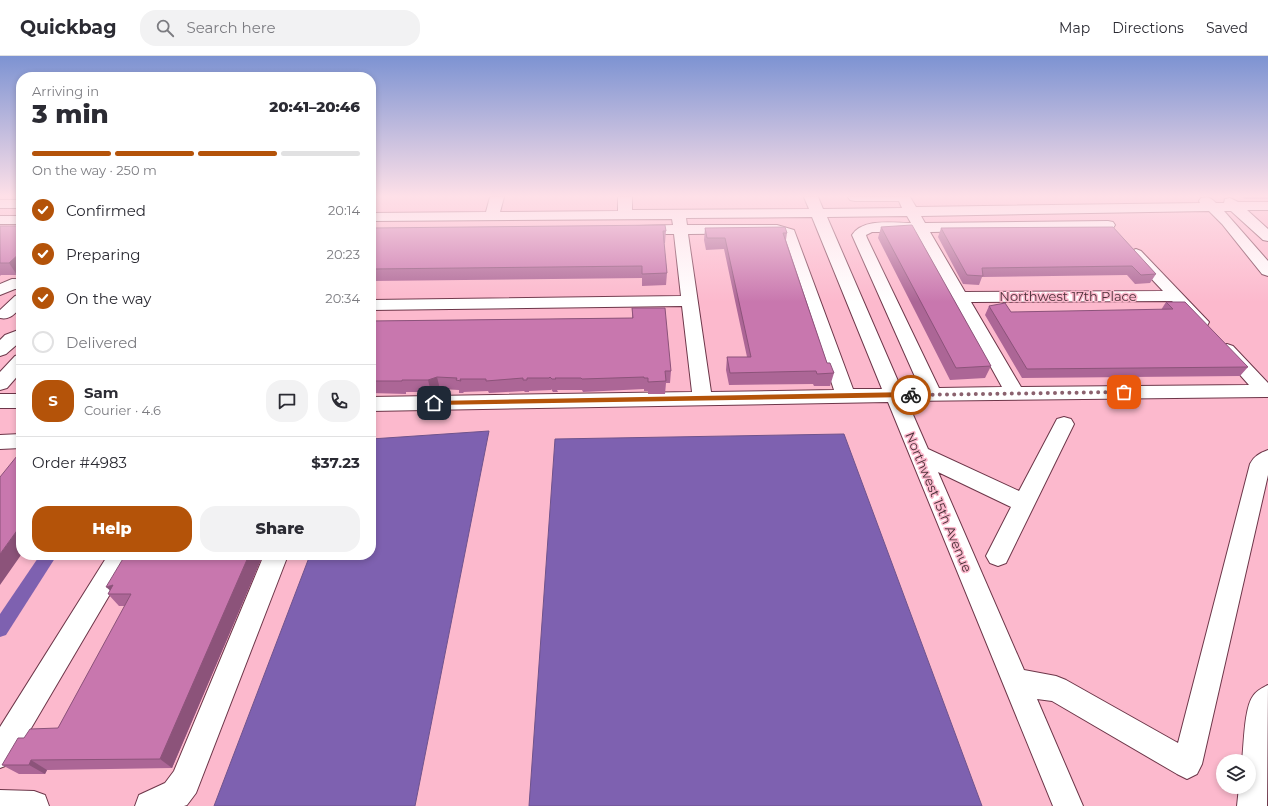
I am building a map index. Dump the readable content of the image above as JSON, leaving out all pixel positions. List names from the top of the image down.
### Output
{
  "streets": {
    "street": ["Northwest 17th Place", "Northwest 15th Avenue"]
  },
  "page": {
    "header": "Quickbag",
    "search": "Search here",
    "nav": ["Map", "Directions", "Saved"],
    "heading": ["3 min", "Arriving in", "20:41–20:46"],
    "panel": [
      "Sam",
      "Courier · 4.6",
      "Order #4983",
      "$37.23"
    ],
    "bar": "On the way · 250 m",
    "list": [
      ["Confirmed", "20:14"],
      ["Preparing", "20:23"],
      ["On the way", "20:34"],
      "Delivered"
    ],
    "round": "S",
    "buttons": ["Help", "Share"]
  }
}
